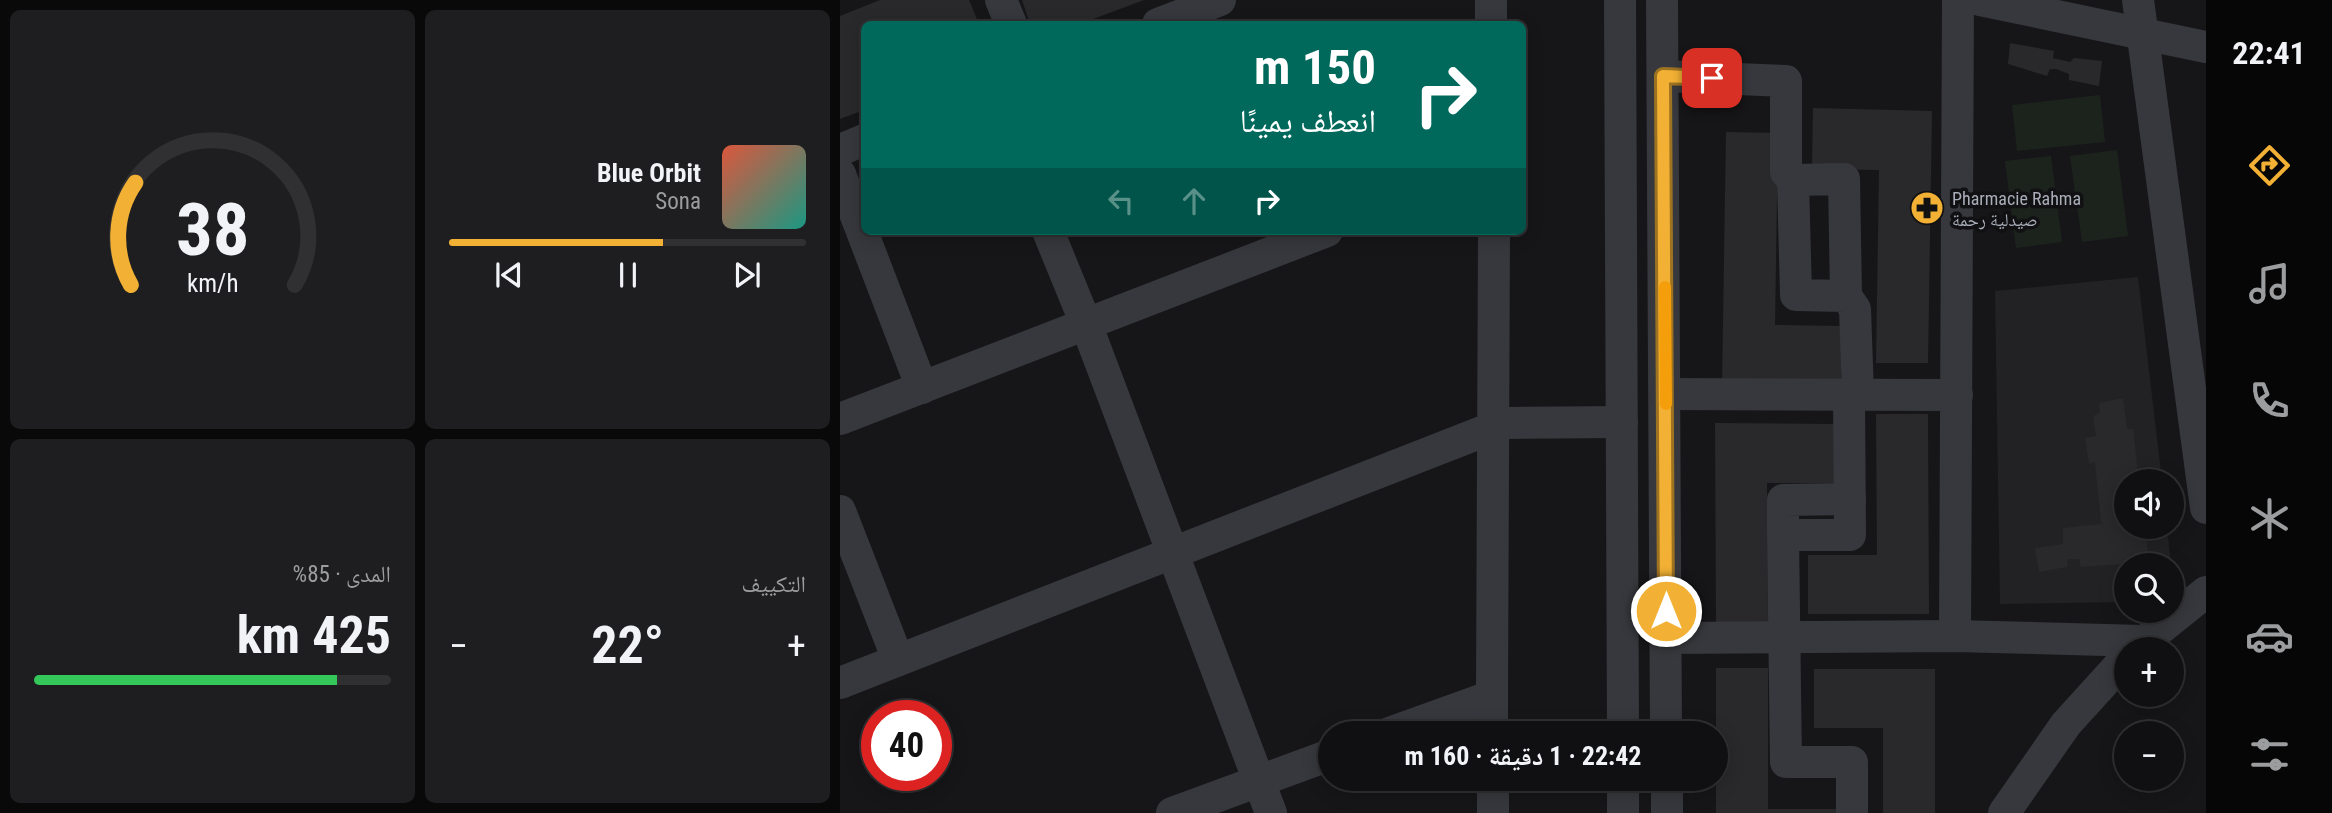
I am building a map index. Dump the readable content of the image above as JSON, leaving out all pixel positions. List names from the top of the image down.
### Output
{
  "places": {
    "pharmacy": ["Pharmacie Rahma صيدلية رحمة"]
  },
  "page": {
    "tabs": "22:41",
    "turn": ["150 m", "انعطف يمينًا"],
    "song": ["Blue Orbit", "Sona"],
    "tile": [
      "التكييف",
      ["المدى · 85%", "425 km"]
    ],
    "map_buttons": ["+", "−"],
    "heat": ["−", "22°", "+"],
    "limit": "40",
    "trip": "22:42 · 1 دقيقة · 160 m",
    "gauge": ["38", "km/h"]
  }
}
